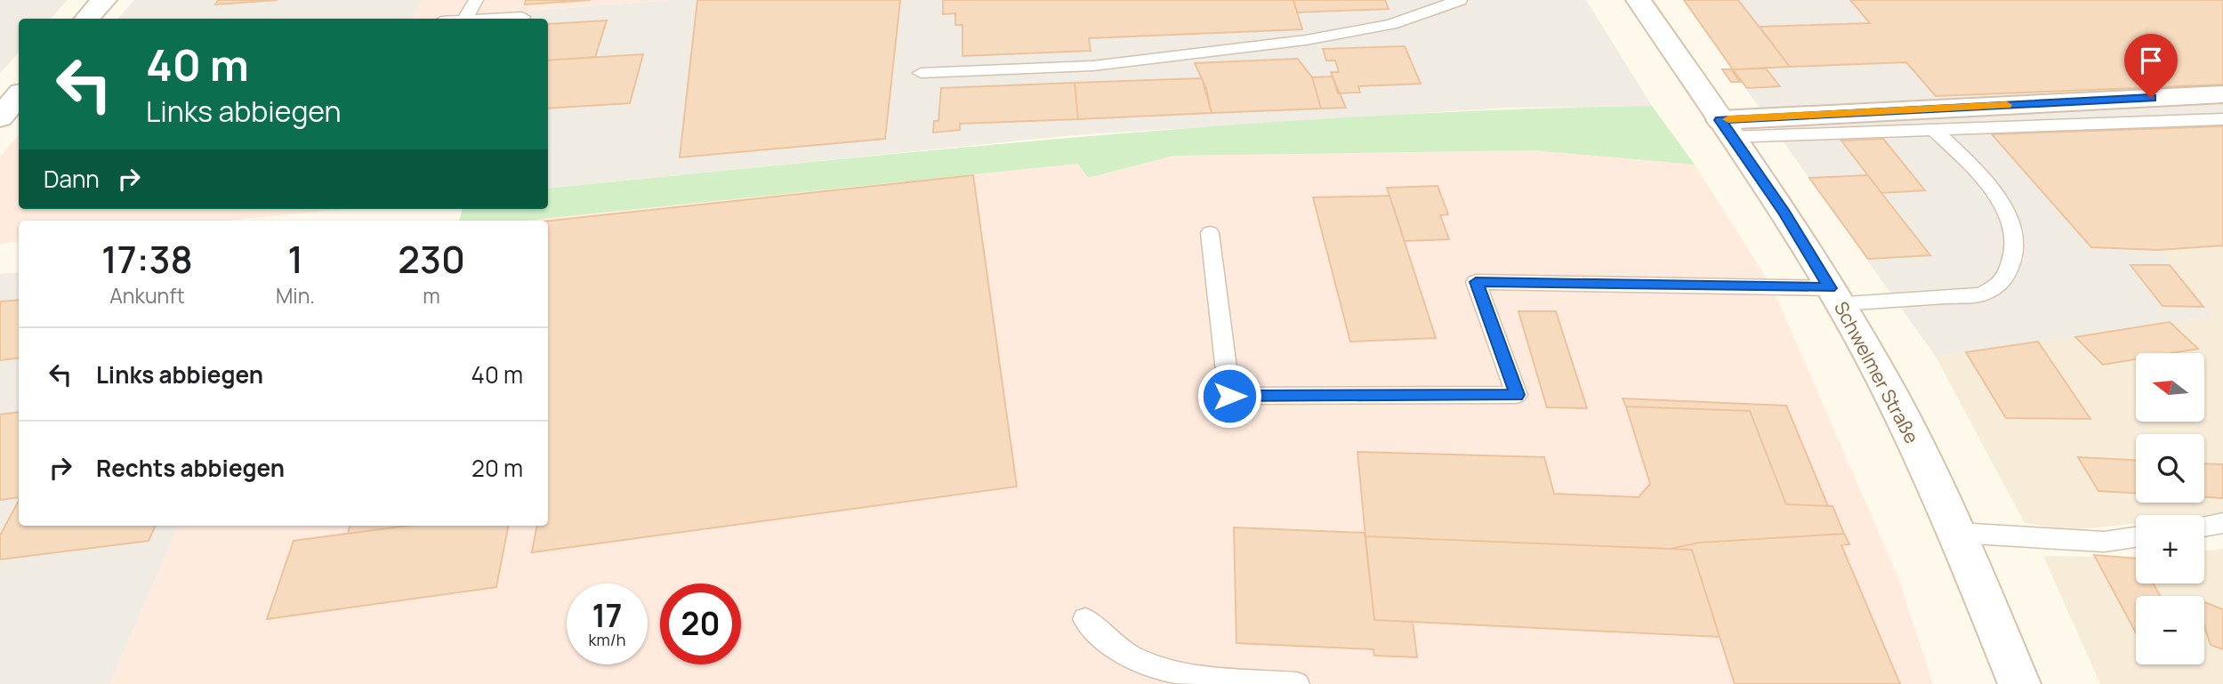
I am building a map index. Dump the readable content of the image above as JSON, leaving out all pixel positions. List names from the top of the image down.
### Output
{
  "streets": {
    "main road": ["Schwelmer Straße"]
  },
  "north": "left",
  "page": {
    "turn": ["40 m", "Links abbiegen"],
    "then": "Dann",
    "eta": [
      "17:38",
      "Ankunft",
      "1",
      "Min.",
      "230",
      "m"
    ],
    "list": [
      {
        "name": "Links abbiegen",
        "value": "40 m"
      },
      {
        "name": "Rechts abbiegen",
        "value": "20 m"
      }
    ],
    "map_buttons": ["+", "−"],
    "speed": "17 km/h",
    "limit": "20"
  }
}
